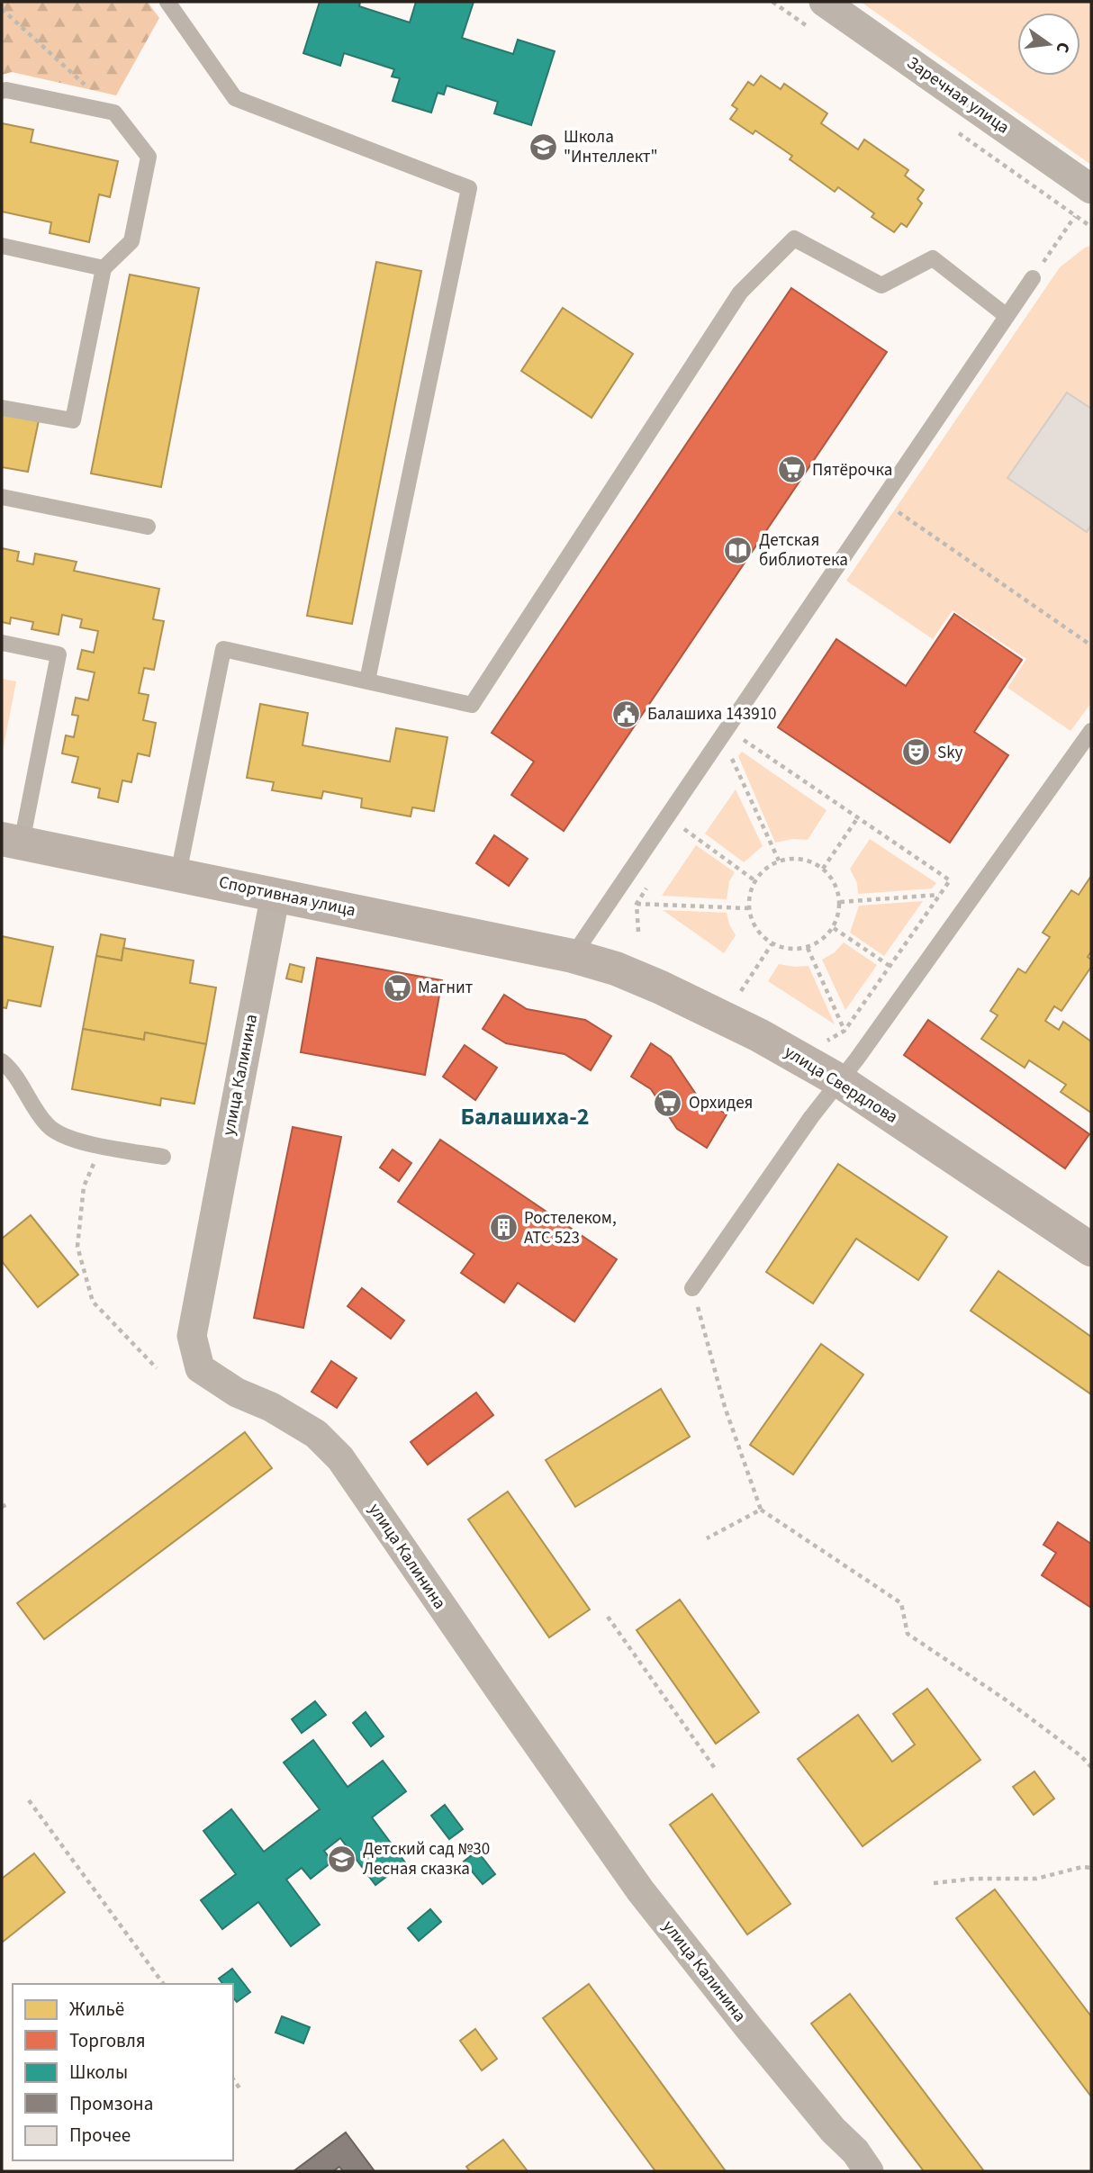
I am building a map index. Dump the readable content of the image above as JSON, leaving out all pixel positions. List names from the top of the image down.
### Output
{
  "streets": {
    "main road": ["Спортивная улица", "улица Свердлова"],
    "street": ["Заречная улица", "улица Калинина"]
  },
  "crossings": [
    ["Спортивная улица", "улица Калинина"],
    ["Спортивная улица", "улица Свердлова"]
  ],
  "districts": ["Балашиха-2"],
  "places": {
    "school or university": ["Школа \"Интеллект\"", "Детский сад №30 Лесная сказка"],
    "supermarket": ["Пятёрочка", "Магнит", "Орхидея"],
    "library": ["Детская библиотека"],
    "public building": ["Балашиха 143910"],
    "theatre": ["Sky"],
    "building": ["Ростелеком, АТС 523"]
  },
  "legend": [
    "Жильё",
    "Торговля",
    "Школы",
    "Промзона",
    "Прочее"
  ],
  "north": "right"
}
